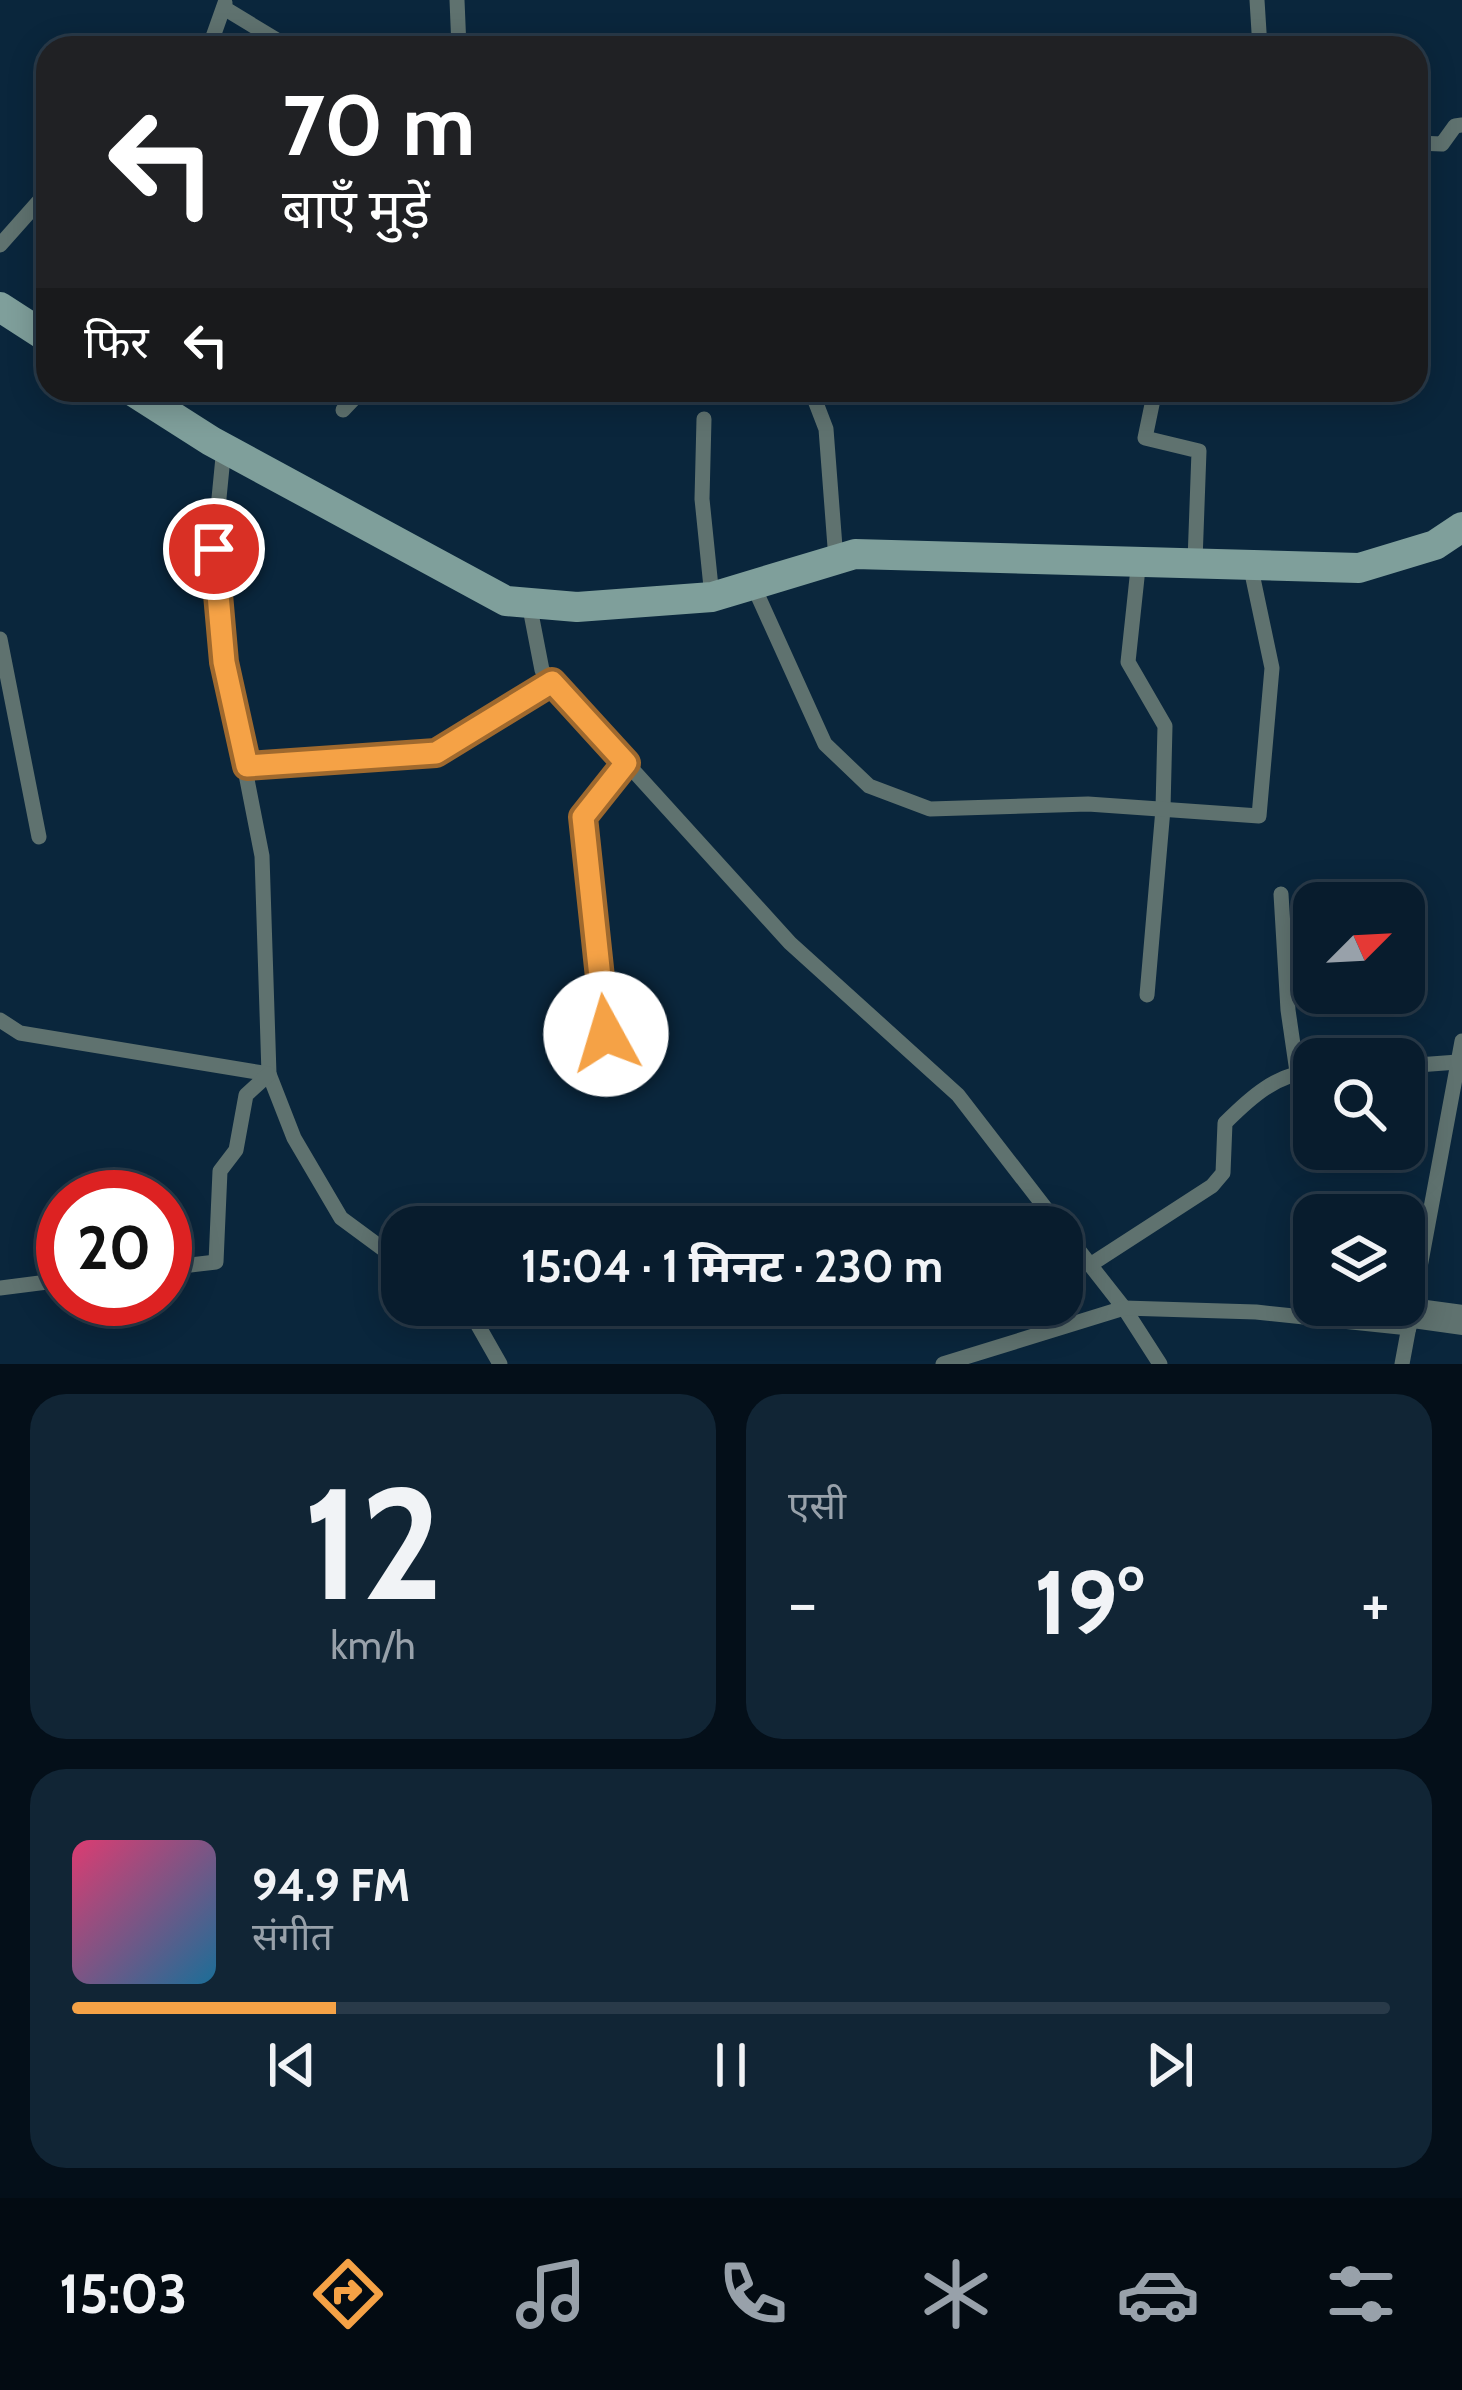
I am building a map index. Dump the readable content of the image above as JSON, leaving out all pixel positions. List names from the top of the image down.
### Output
{
  "north": "top right",
  "page": {
    "turn": ["70 m", "बाएँ मुड़ें"],
    "then": "फिर",
    "limit": "20",
    "trip": "15:04 · 1 मिनट · 230 m",
    "tile": [
      ["12", "km/h"],
      "एसी"
    ],
    "heat": ["−", "19°", "+"],
    "song": ["94.9 FM", "संगीत"],
    "tabs": "15:03"
  }
}
